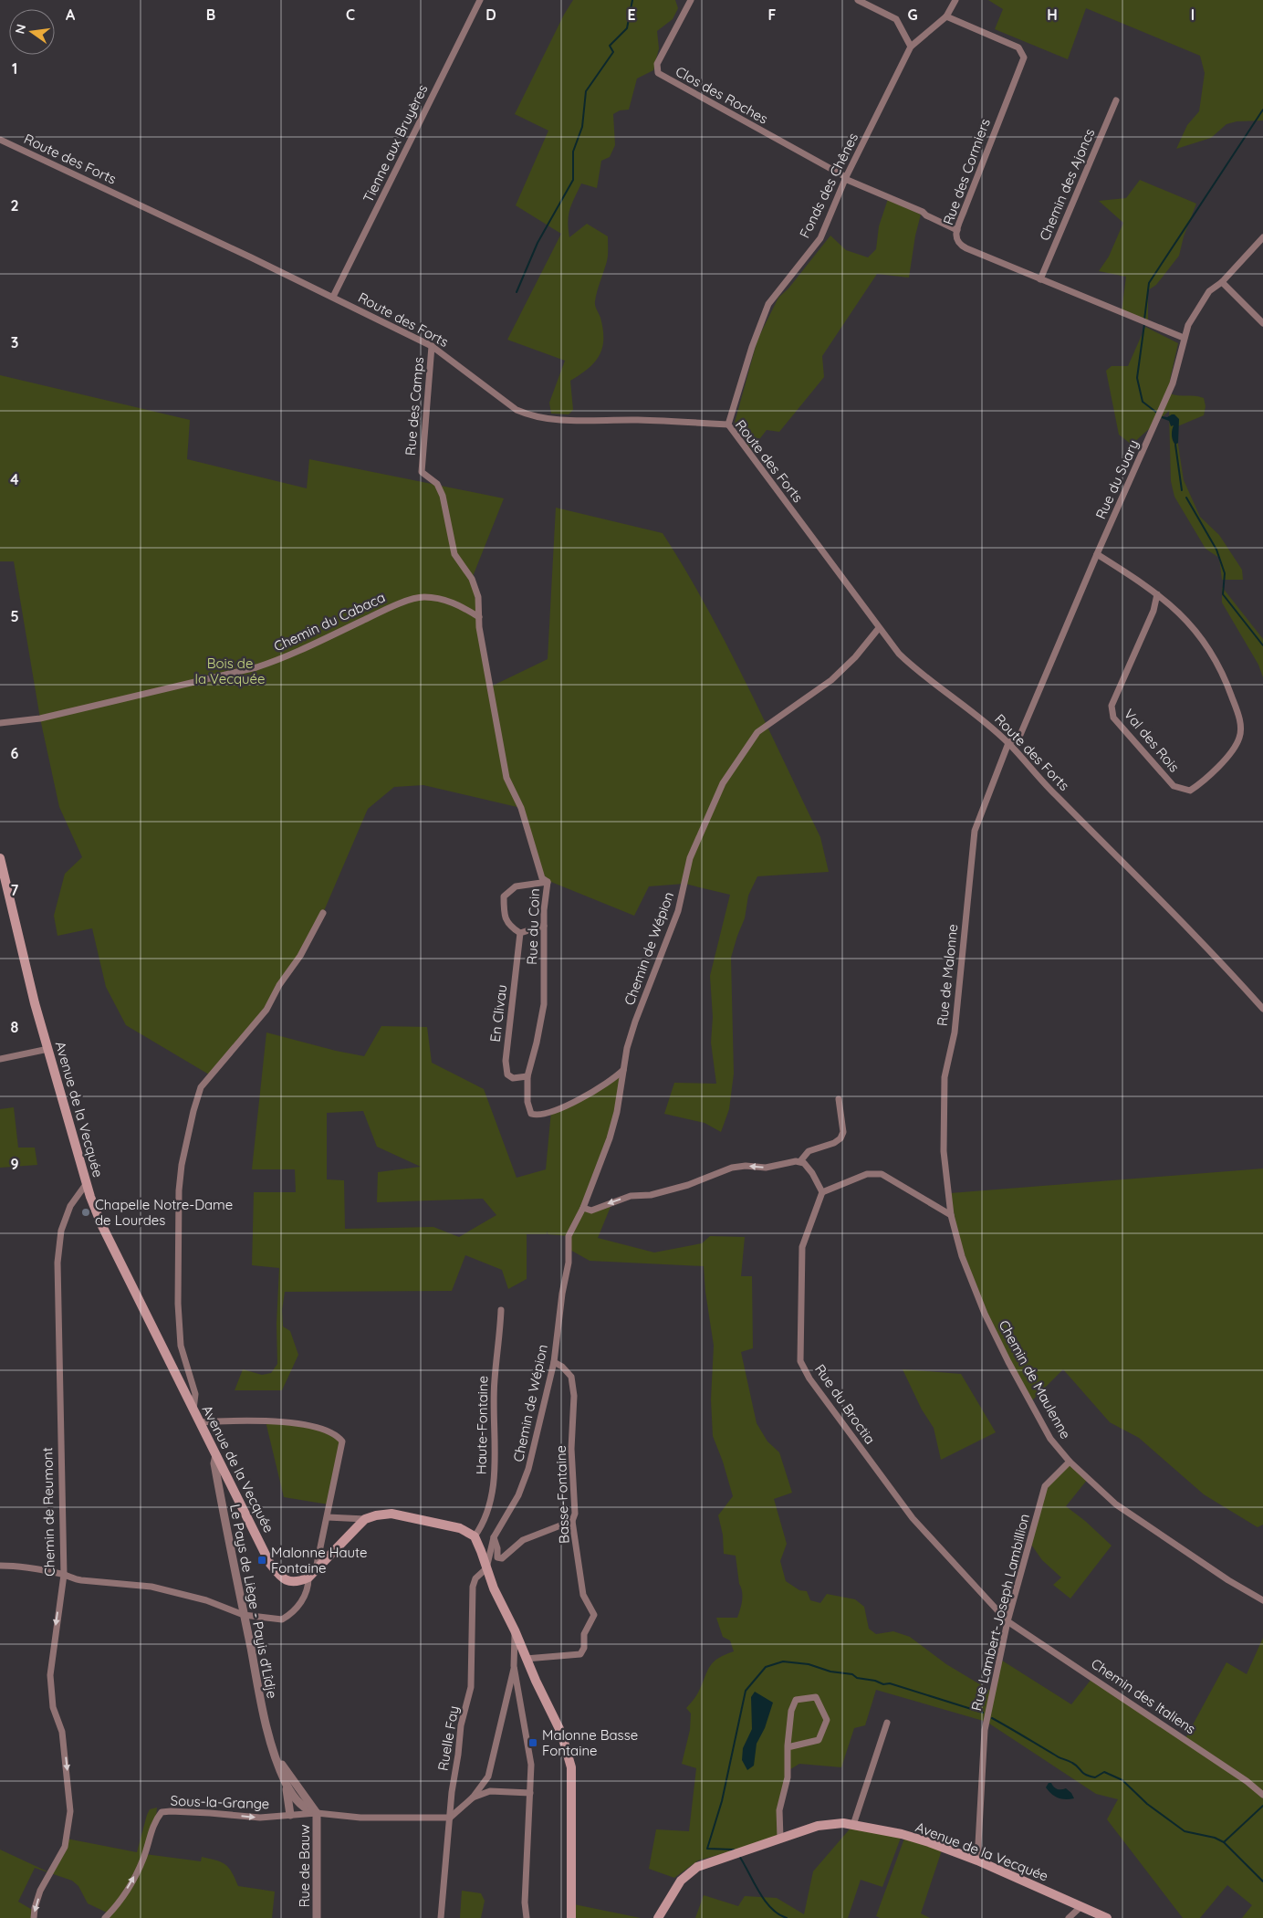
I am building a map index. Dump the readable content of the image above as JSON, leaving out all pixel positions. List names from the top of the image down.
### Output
{
  "streets": {
    "main road": ["Avenue de la Vecquée"],
    "street": [
      "Clos des Roches",
      "Tienne aux Bruyères",
      "Route des Forts",
      "Rue des Cormiers",
      "Chemin des Ajoncs",
      "Fonds des Chênes",
      "Rue des Camps",
      "Rue du Suary",
      "Chemin du Cabaca",
      "Val des Rois",
      "Rue du Coin",
      "Chemin de Wépion",
      "Rue de Malonne",
      "En Clivau",
      "Chemin de Maulenne",
      "Rue du Broctia",
      "Haute-Fontaine",
      "Basse-Fontaine",
      "Chemin de Reumont",
      "Le Pays de Liège - Payis d'Lîdje",
      "Rue Lambert-Joseph Lambillion",
      "Chemin des Italiens",
      "Ruelle Fay",
      "Sous-la-Grange",
      "Rue de Bauw"
    ]
  },
  "crossings": [
    ["Clos des Roches", "Fonds des Chênes"],
    ["Tienne aux Bruyères", "Route des Forts"],
    ["Route des Forts", "Fonds des Chênes"],
    ["Route des Forts", "Rue des Camps"],
    ["Route des Forts", "Rue du Suary"],
    ["Route des Forts", "Chemin de Wépion"],
    ["Route des Forts", "Rue de Malonne"],
    ["Rue des Cormiers", "Chemin des Ajoncs"],
    ["Rue des Cormiers", "Rue du Suary"],
    ["Rue des Camps", "Chemin du Cabaca"],
    ["Rue des Camps", "Rue du Coin"],
    ["Rue du Suary", "Val des Rois"],
    ["Rue du Suary", "Rue de Malonne"],
    ["Chemin du Cabaca", "Rue du Coin"],
    ["Rue du Coin", "Chemin de Wépion"],
    ["Rue du Coin", "En Clivau"],
    ["Chemin de Wépion", "Basse-Fontaine"],
    ["Chemin de Wépion", "Ruelle Fay"],
    ["Rue de Malonne", "Chemin de Maulenne"],
    ["Avenue de la Vecquée", "Chemin de Reumont"],
    ["Avenue de la Vecquée", "Le Pays de Liège - Payis d'Lîdje"],
    ["Avenue de la Vecquée", "Rue Lambert-Joseph Lambillion"],
    ["Chemin de Maulenne", "Rue Lambert-Joseph Lambillion"],
    ["Rue du Broctia", "Rue Lambert-Joseph Lambillion"],
    ["Rue du Broctia", "Chemin des Italiens"],
    ["Le Pays de Liège - Payis d'Lîdje", "Sous-la-Grange"],
    ["Le Pays de Liège - Payis d'Lîdje", "Rue de Bauw"],
    ["Rue Lambert-Joseph Lambillion", "Chemin des Italiens"],
    ["Ruelle Fay", "Sous-la-Grange"],
    ["Sous-la-Grange", "Rue de Bauw"]
  ],
  "one_way": ["Chemin de Reumont", "Sous-la-Grange"],
  "parks": ["Bois de la Vecquée"],
  "places": {
    "other": ["Chapelle Notre-Dame de Lourdes"],
    "transit": ["Malonne Haute Fontaine", "Malonne Basse Fontaine"]
  },
  "north": "left",
  "grid": {
    "columns": [
      "A",
      "B",
      "C",
      "D",
      "E",
      "F",
      "G",
      "H",
      "I"
    ],
    "rows": [
      "1",
      "2",
      "3",
      "4",
      "5",
      "6",
      "7",
      "8",
      "9"
    ]
  }
}
